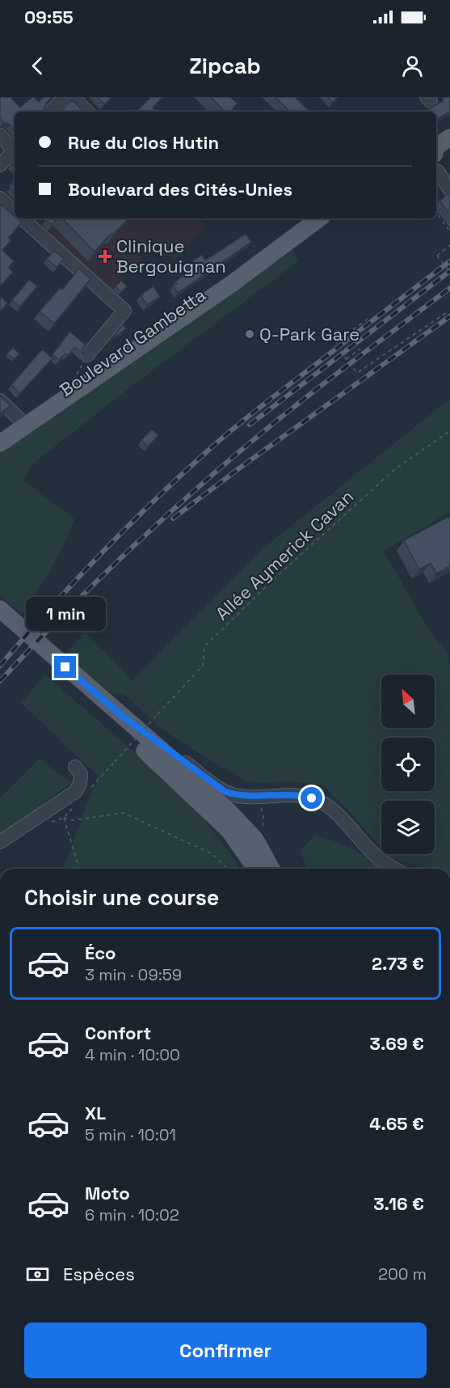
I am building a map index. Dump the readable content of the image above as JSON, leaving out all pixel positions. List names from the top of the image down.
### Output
{
  "streets": {
    "main road": ["Boulevard Gambetta"],
    "path": ["Allée Aymerick Cavan"]
  },
  "places": {
    "health": ["Clinique Bergouignan"],
    "other": ["Q-Park Gare"]
  },
  "north": "top left",
  "page": {
    "status": "09:55",
    "header": "Zipcab",
    "banner": ["Rue du Clos Hutin", "Boulevard des Cités-Unies"],
    "bubble": "1 min",
    "heading": "Choisir une course",
    "list": [
      {
        "name": "Éco",
        "note": "3 min · 09:59",
        "value": "2.73 €"
      },
      {
        "name": "Confort",
        "note": "4 min · 10:00",
        "value": "3.69 €"
      },
      {
        "name": "XL",
        "note": "5 min · 10:01",
        "value": "4.65 €"
      },
      {
        "name": "Moto",
        "note": "6 min · 10:02",
        "value": "3.16 €"
      }
    ],
    "pay": ["Espèces", "200 m"],
    "buttons": "Confirmer"
  }
}
